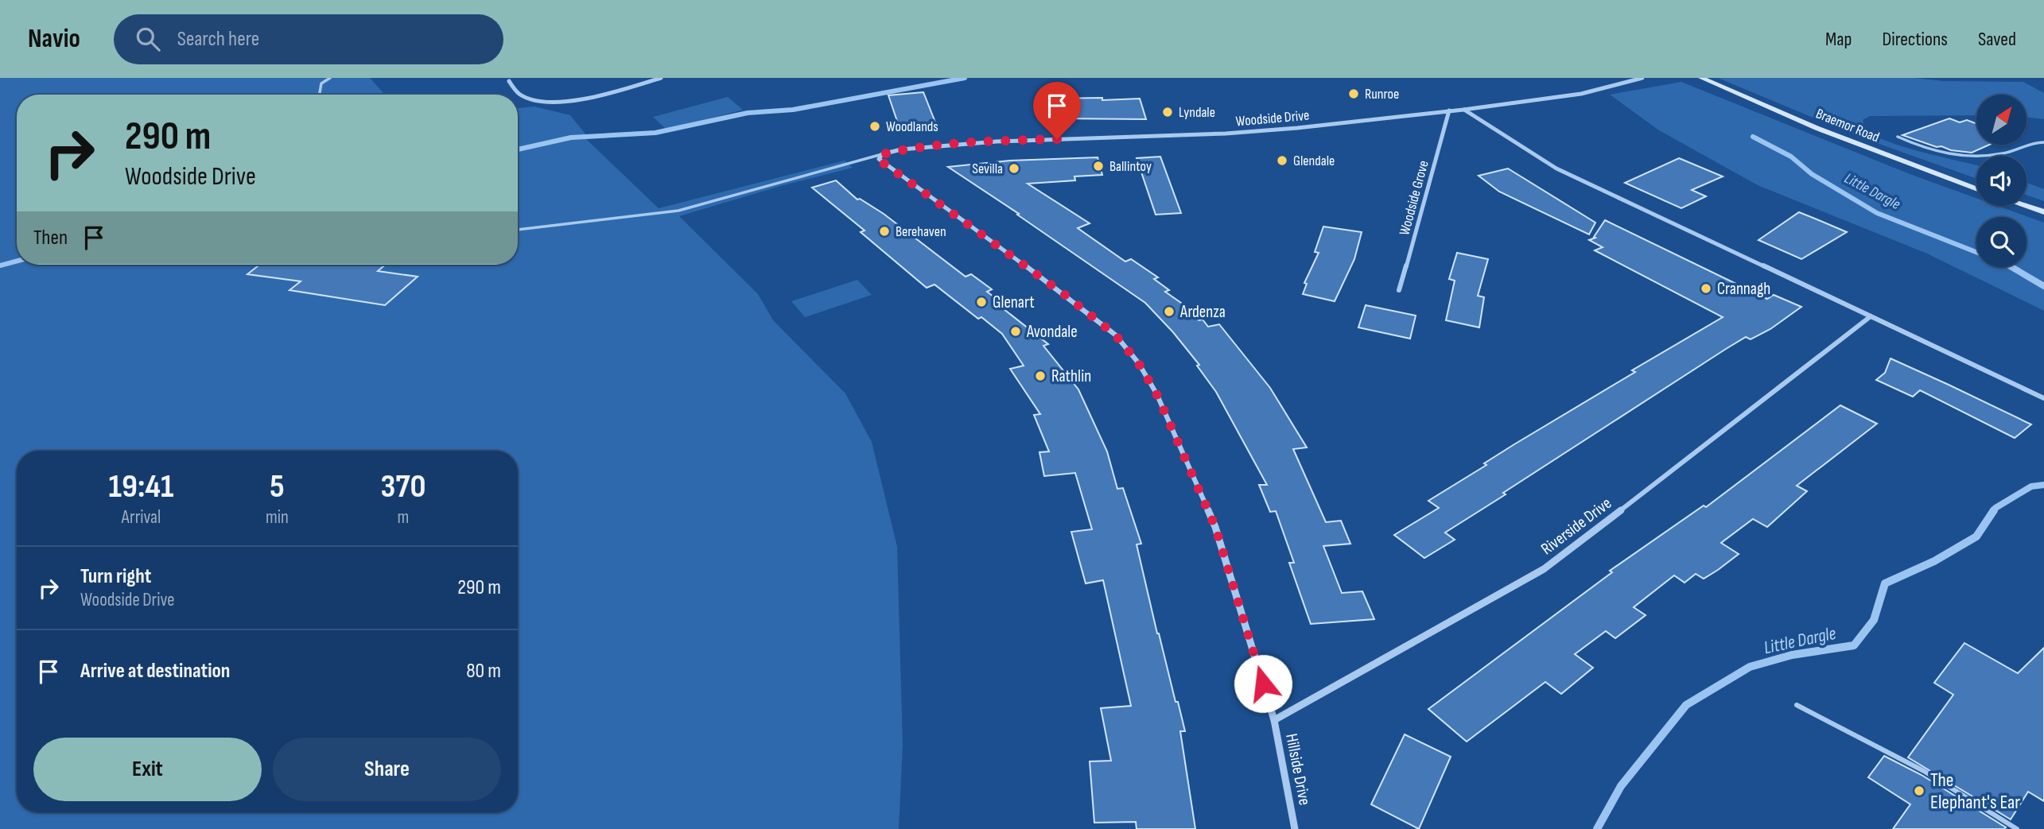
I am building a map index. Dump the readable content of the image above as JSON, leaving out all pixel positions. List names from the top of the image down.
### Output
{
  "streets": {
    "main road": ["Braemor Road"],
    "street": [
      "Woodside Drive",
      "Woodside Grove",
      "Riverside Drive",
      "Hillside Drive"
    ]
  },
  "crossings": [
    ["Woodside Drive", "Woodside Grove"],
    ["Woodside Drive", "Hillside Drive"],
    ["Riverside Drive", "Hillside Drive"]
  ],
  "water": ["Little Dargle"],
  "places": [
    "Runroe",
    "Lyndale",
    "Woodlands",
    "Glendale",
    "Ballintoy",
    "Sevilla",
    "Berehaven",
    "Crannagh",
    "Glenart",
    "Ardenza",
    "Avondale",
    "Rathlin",
    "The Elephant's Ear"
  ],
  "north": "top right",
  "page": {
    "header": "Navio",
    "search": "Search here",
    "nav": ["Map", "Directions", "Saved"],
    "turn": ["290 m", "Woodside Drive"],
    "then": "Then",
    "eta": [
      "19:41",
      "Arrival",
      "5",
      "min",
      "370",
      "m"
    ],
    "list": [
      {
        "name": "Turn right",
        "note": "Woodside Drive",
        "value": "290 m"
      },
      {
        "name": "Arrive at destination",
        "value": "80 m"
      }
    ],
    "buttons": ["Exit", "Share"]
  }
}
